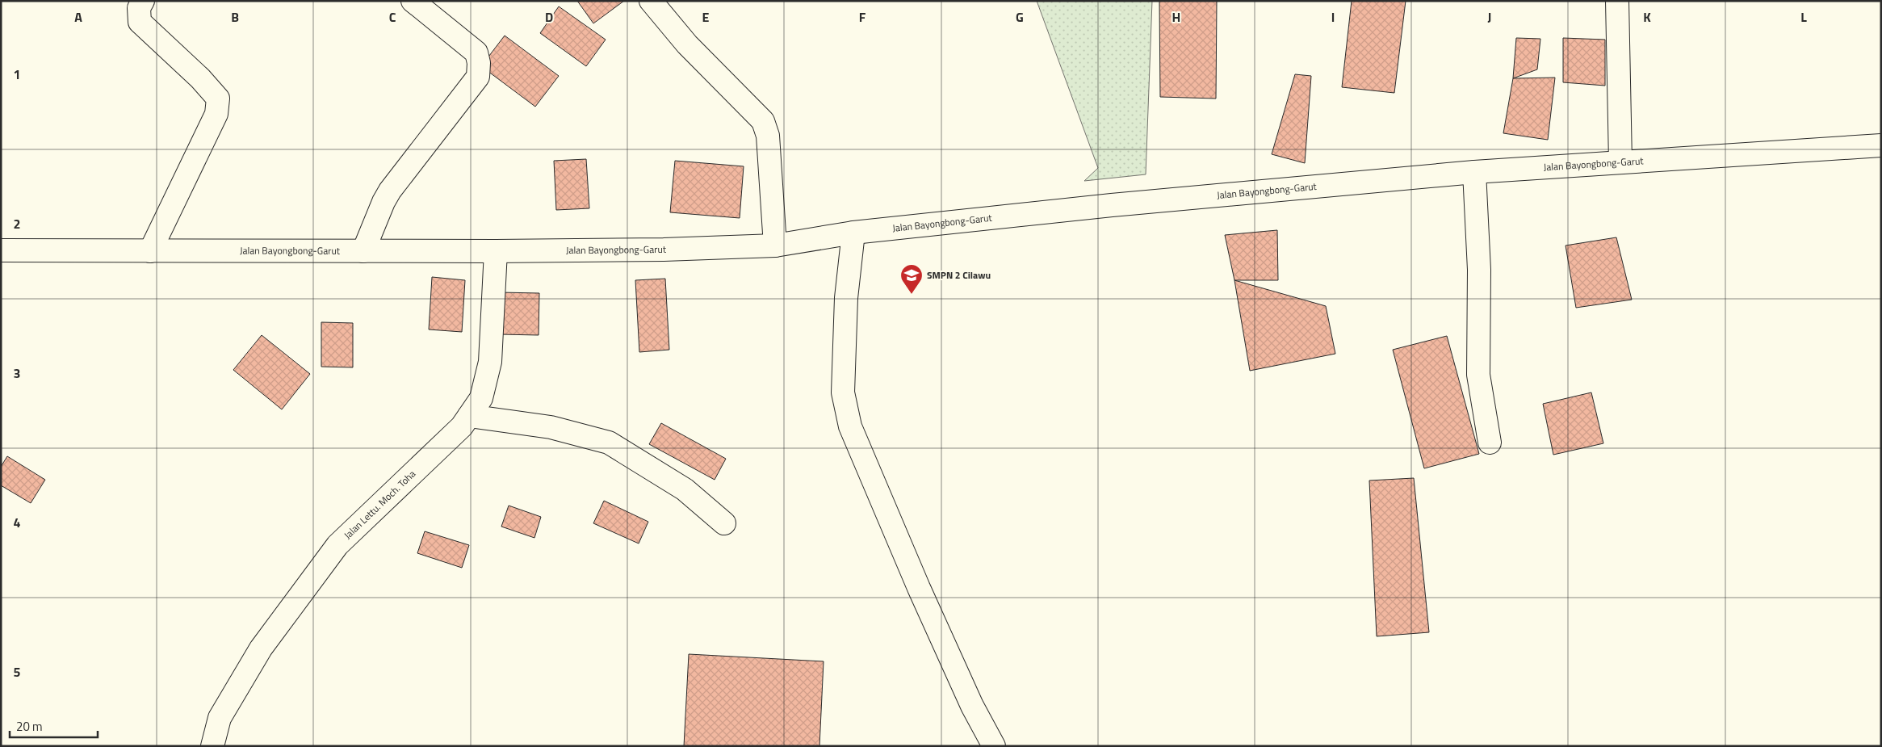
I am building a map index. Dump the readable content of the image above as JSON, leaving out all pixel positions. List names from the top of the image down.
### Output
{
  "streets": {
    "street": ["Jalan Bayongbong-Garut", "Jalan Lettu. Moch. Toha"]
  },
  "crossings": [
    ["Jalan Bayongbong-Garut", "Jalan Lettu. Moch. Toha"]
  ],
  "places": {
    "school or university": ["SMPN 2 Cilawu"]
  },
  "scale_bar": "20 m",
  "grid": {
    "columns": [
      "A",
      "B",
      "C",
      "D",
      "E",
      "F",
      "G",
      "H",
      "I",
      "J",
      "K",
      "L"
    ],
    "rows": [
      "1",
      "2",
      "3",
      "4",
      "5"
    ]
  }
}
